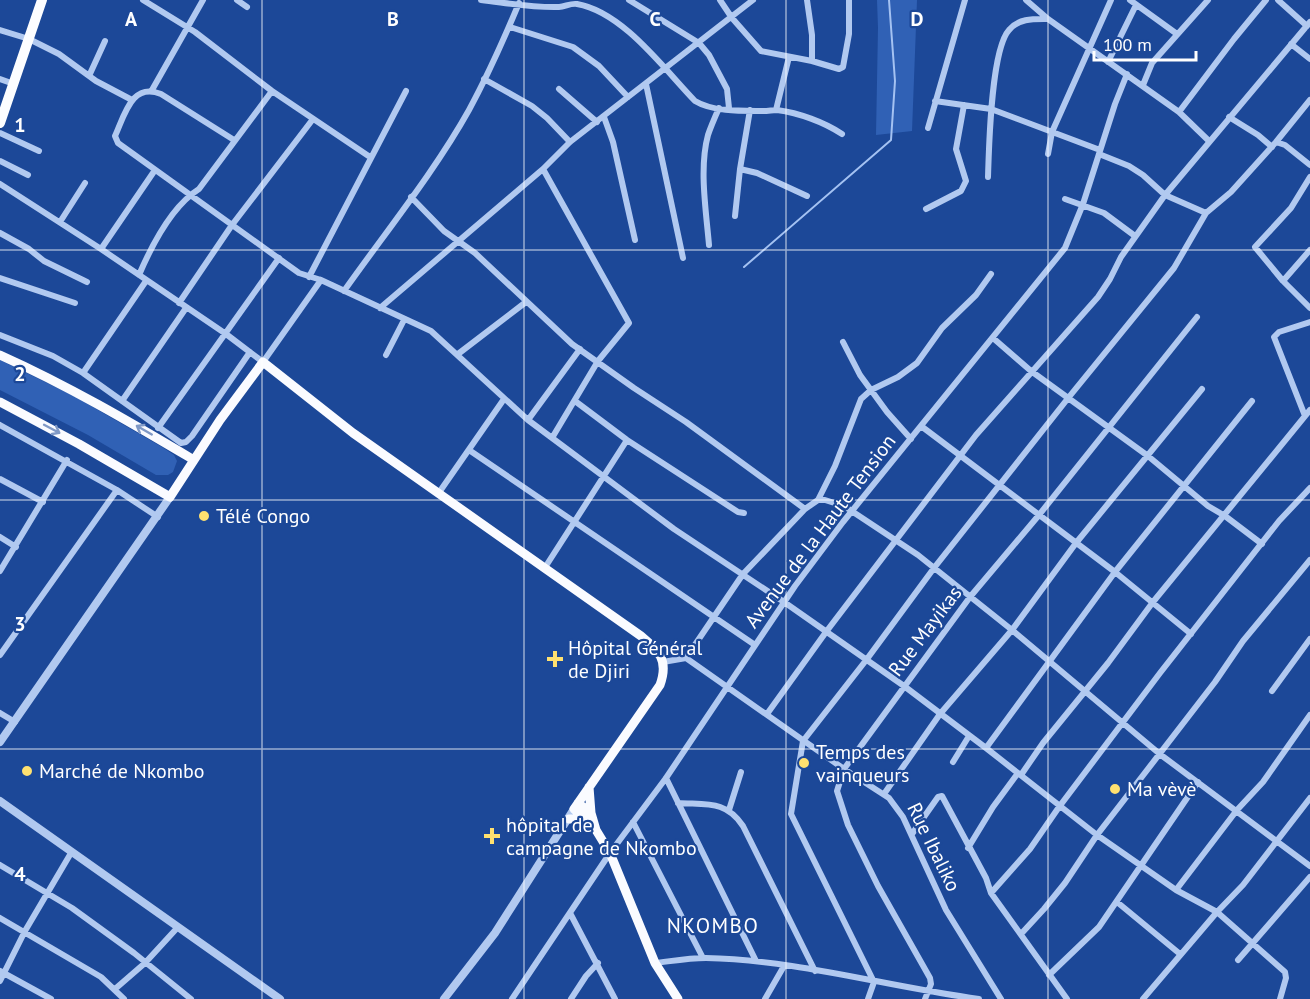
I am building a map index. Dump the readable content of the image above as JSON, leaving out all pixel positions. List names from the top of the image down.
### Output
{
  "streets": {
    "street": ["Avenue de la Haute Tension", "Rue Mayikas", "Rue Ibaliko"]
  },
  "crossings": [
    ["Avenue de la Haute Tension", "Rue Ibaliko"],
    ["Rue Mayikas", "Rue Ibaliko"]
  ],
  "districts": ["NKOMBO"],
  "places": {
    "other": [
      "Télé Congo",
      "Temps des vainqueurs",
      "Marché de Nkombo",
      "Ma vèvè"
    ],
    "health": ["Hôpital Général de Djiri", "hôpital de campagne de Nkombo"]
  },
  "scale_bar": "100 m",
  "grid": {
    "columns": [
      "A",
      "B",
      "C",
      "D"
    ],
    "rows": [
      "1",
      "2",
      "3",
      "4"
    ]
  }
}
